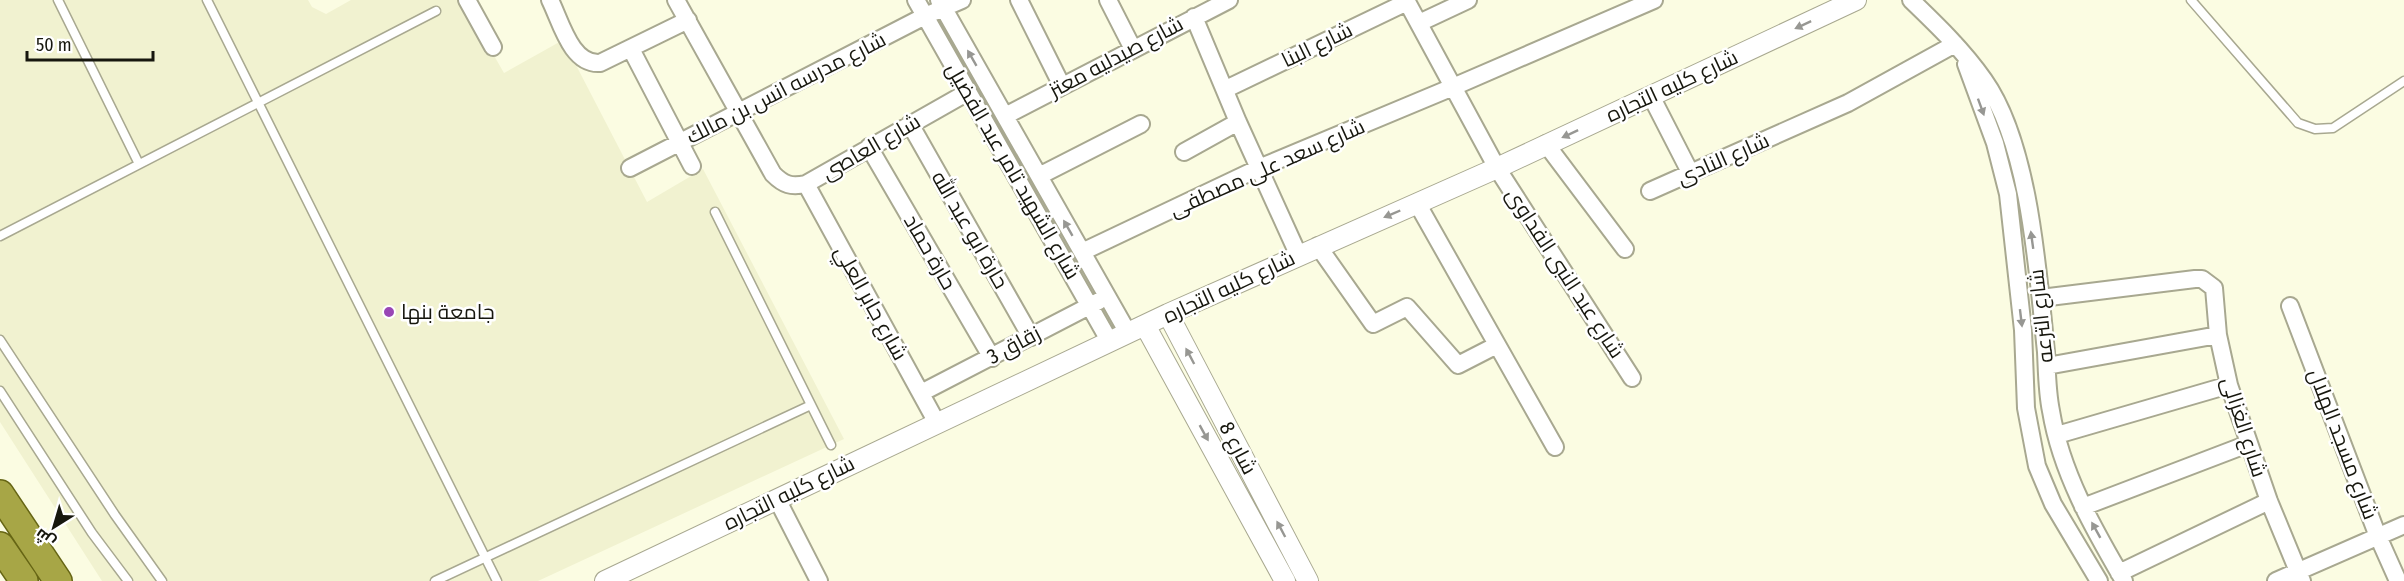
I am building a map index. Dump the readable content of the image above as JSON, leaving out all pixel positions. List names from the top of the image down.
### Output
{
  "streets": {
    "street": [
      "شارع البنا",
      "شارع صيدليه معتز",
      "شارع كليه التجاره",
      "شارع مدرسه انس بن مالك",
      "شارع العاصى",
      "شارع النادى",
      "شارع سعد على مصطفى",
      "شارع الشهيد تامر عبد الفضيل",
      "حارة ابو عبد الله",
      "حارة حماد",
      "شارع عبد النبى الفداوى",
      "شارع جابر العلي",
      "شارع الترعه",
      "زقاق 3",
      "شارع الغزالى",
      "شارع مسجد الهلال",
      "شارع 8"
    ]
  },
  "crossings": [
    ["شارع البنا", "شارع عبد النبى الفداوى"],
    ["شارع صيدليه معتز", "شارع الشهيد تامر عبد الفضيل"],
    ["شارع كليه التجاره", "شارع الشهيد تامر عبد الفضيل"],
    ["شارع كليه التجاره", "شارع عبد النبى الفداوى"],
    ["شارع كليه التجاره", "شارع جابر العلي"],
    ["شارع كليه التجاره", "شارع 8"],
    ["شارع مدرسه انس بن مالك", "شارع العاصى"],
    ["شارع مدرسه انس بن مالك", "شارع الشهيد تامر عبد الفضيل"],
    ["شارع العاصى", "شارع الشهيد تامر عبد الفضيل"],
    ["شارع العاصى", "حارة ابو عبد الله"],
    ["شارع العاصى", "حارة حماد"],
    ["شارع العاصى", "شارع جابر العلي"],
    ["شارع النادى", "شارع الترعه"],
    ["شارع سعد على مصطفى", "شارع الشهيد تامر عبد الفضيل"],
    ["شارع سعد على مصطفى", "شارع عبد النبى الفداوى"],
    ["شارع الشهيد تامر عبد الفضيل", "زقاق 3"],
    ["شارع الشهيد تامر عبد الفضيل", "شارع 8"],
    ["حارة ابو عبد الله", "زقاق 3"],
    ["حارة حماد", "زقاق 3"],
    ["شارع جابر العلي", "زقاق 3"],
    ["شارع الترعه", "شارع الغزالى"]
  ],
  "places": ["جامعة بنها"],
  "scale_bar": "50 m",
  "north": "bottom left"
}
